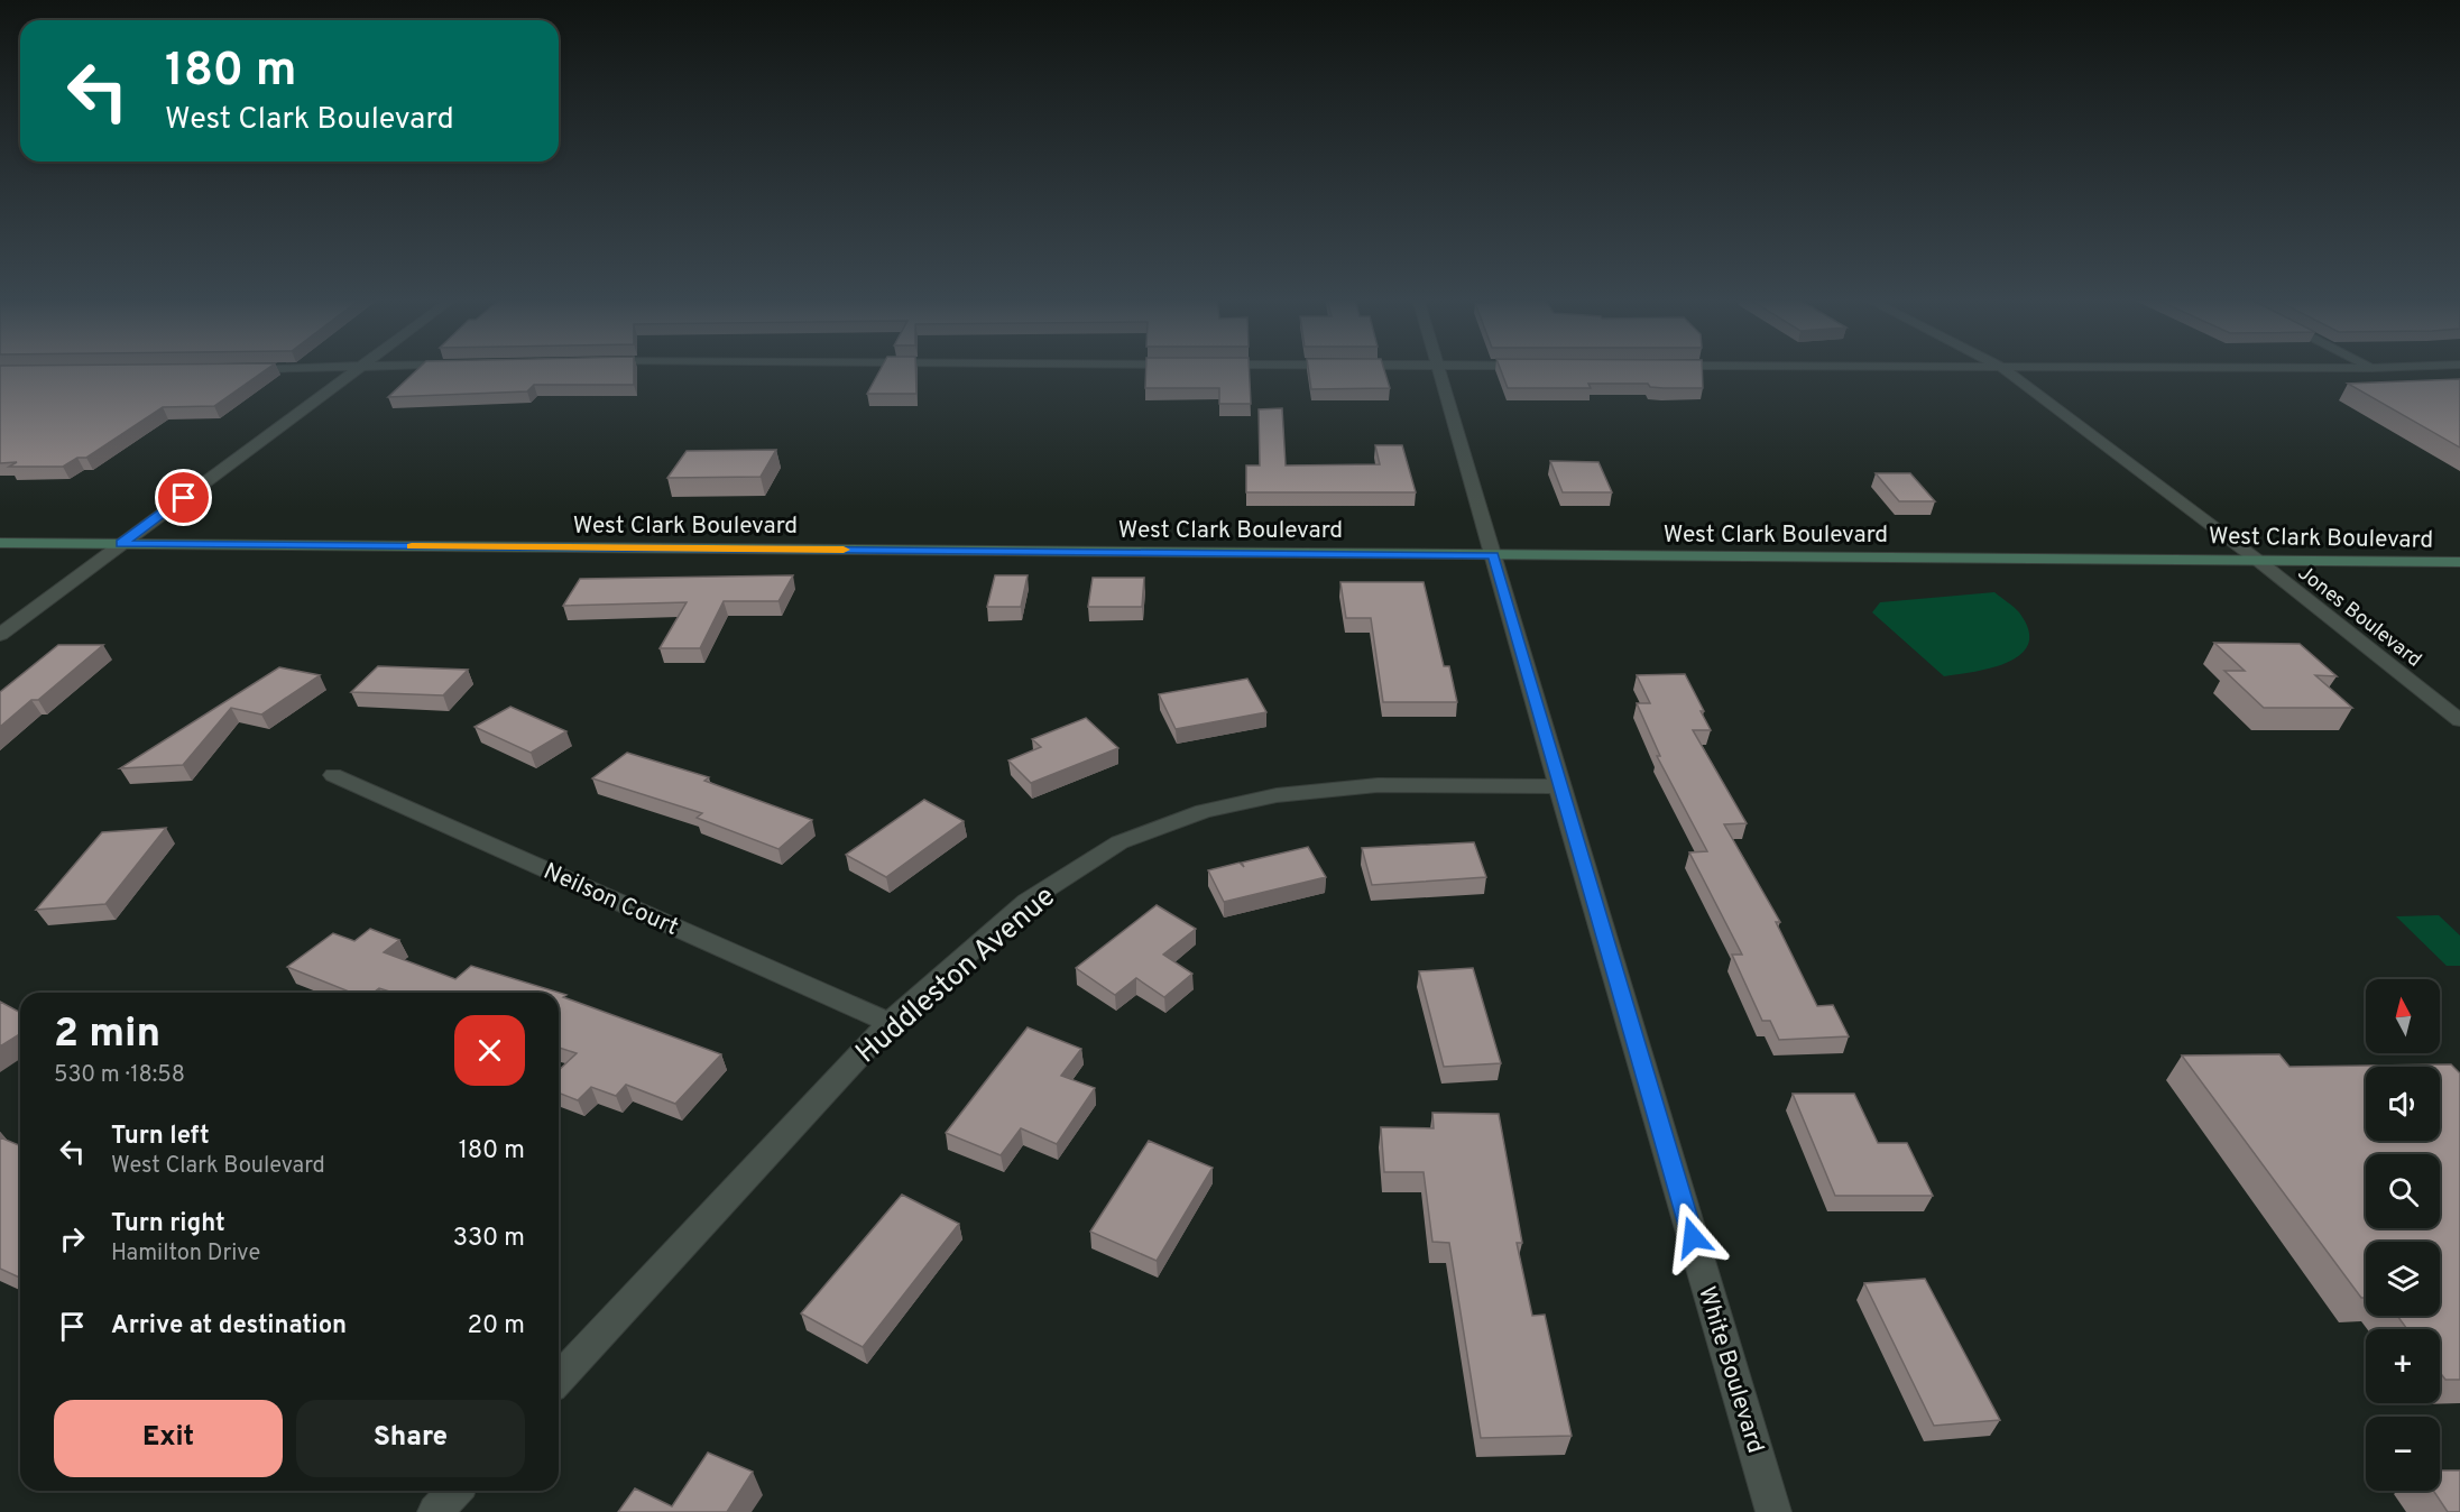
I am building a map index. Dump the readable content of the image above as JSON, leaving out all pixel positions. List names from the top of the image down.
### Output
{
  "streets": {
    "street": [
      "West Clark Boulevard",
      "Jones Boulevard",
      "Neilson Court",
      "Huddleston Avenue",
      "White Boulevard"
    ]
  },
  "crossings": [
    ["West Clark Boulevard", "Jones Boulevard"],
    ["West Clark Boulevard", "White Boulevard"],
    ["Neilson Court", "Huddleston Avenue"],
    ["Huddleston Avenue", "White Boulevard"]
  ],
  "north": "top",
  "page": {
    "turn": ["180 m", "West Clark Boulevard"],
    "map_buttons": ["+", "−"],
    "heading": ["2 min", "530 m · 18:58"],
    "list": [
      {
        "name": "Turn left",
        "note": "West Clark Boulevard",
        "value": "180 m"
      },
      {
        "name": "Turn right",
        "note": "Hamilton Drive",
        "value": "330 m"
      },
      {
        "name": "Arrive at destination",
        "value": "20 m"
      }
    ],
    "buttons": ["Exit", "Share"]
  }
}
